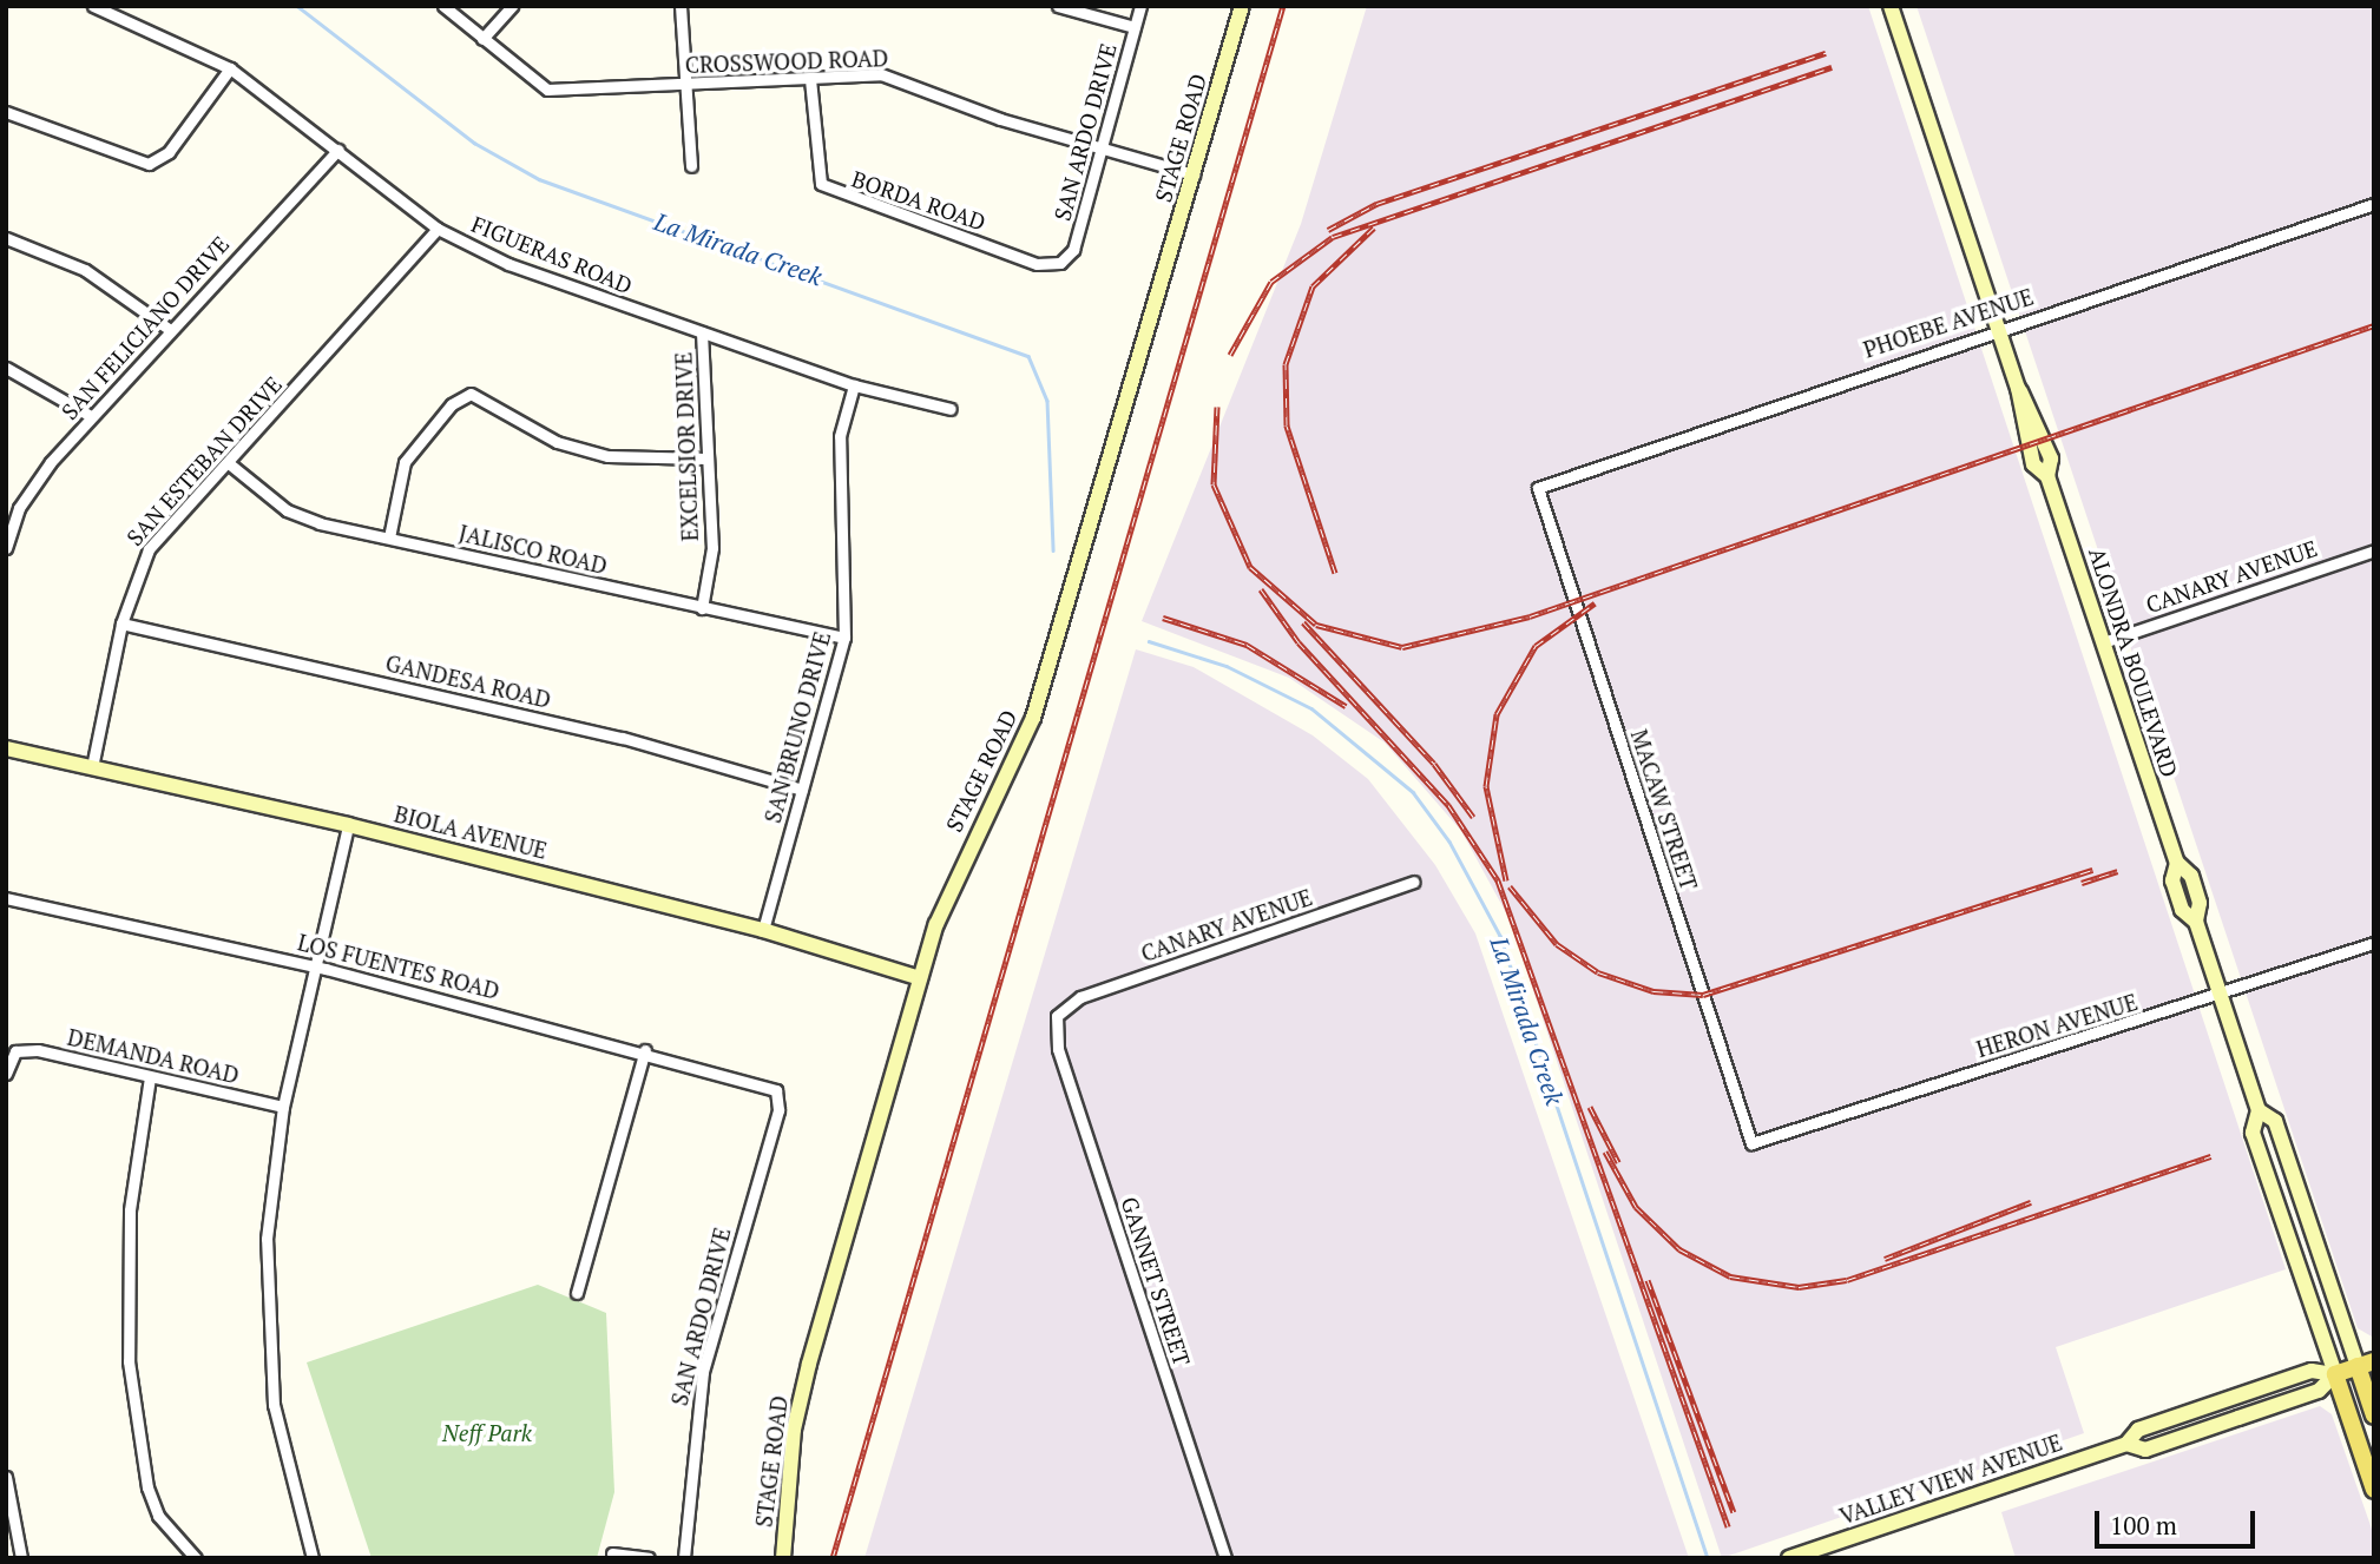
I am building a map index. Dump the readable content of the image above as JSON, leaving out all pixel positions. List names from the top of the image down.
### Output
{
  "streets": {
    "main road": [
      "STAGE ROAD",
      "ALONDRA BOULEVARD",
      "BIOLA AVENUE",
      "VALLEY VIEW AVENUE"
    ],
    "street": [
      "CROSSWOOD ROAD",
      "SAN ARDO DRIVE",
      "BORDA ROAD",
      "FIGUERAS ROAD",
      "PHOEBE AVENUE",
      "SAN FELICIANO DRIVE",
      "EXCELSIOR DRIVE",
      "SAN ESTEBAN DRIVE",
      "JALISCO ROAD",
      "CANARY AVENUE",
      "GANDESA ROAD",
      "SAN BRUNO DRIVE",
      "MACAW STREET",
      "LOS FUENTES ROAD",
      "HERON AVENUE",
      "DEMANDA ROAD",
      "GANNET STREET"
    ]
  },
  "crossings": [
    ["CROSSWOOD ROAD", "SAN ARDO DRIVE"],
    ["CROSSWOOD ROAD", "STAGE ROAD"],
    ["CROSSWOOD ROAD", "BORDA ROAD"],
    ["SAN ARDO DRIVE", "BORDA ROAD"],
    ["SAN ARDO DRIVE", "LOS FUENTES ROAD"],
    ["STAGE ROAD", "BIOLA AVENUE"],
    ["FIGUERAS ROAD", "SAN FELICIANO DRIVE"],
    ["FIGUERAS ROAD", "EXCELSIOR DRIVE"],
    ["FIGUERAS ROAD", "SAN ESTEBAN DRIVE"],
    ["FIGUERAS ROAD", "SAN BRUNO DRIVE"],
    ["PHOEBE AVENUE", "ALONDRA BOULEVARD"],
    ["PHOEBE AVENUE", "MACAW STREET"],
    ["EXCELSIOR DRIVE", "JALISCO ROAD"],
    ["SAN ESTEBAN DRIVE", "JALISCO ROAD"],
    ["SAN ESTEBAN DRIVE", "GANDESA ROAD"],
    ["SAN ESTEBAN DRIVE", "BIOLA AVENUE"],
    ["JALISCO ROAD", "SAN BRUNO DRIVE"],
    ["CANARY AVENUE", "ALONDRA BOULEVARD"],
    ["CANARY AVENUE", "GANNET STREET"],
    ["ALONDRA BOULEVARD", "HERON AVENUE"],
    ["ALONDRA BOULEVARD", "VALLEY VIEW AVENUE"],
    ["GANDESA ROAD", "SAN BRUNO DRIVE"],
    ["SAN BRUNO DRIVE", "BIOLA AVENUE"],
    ["MACAW STREET", "HERON AVENUE"]
  ],
  "water": ["La Mirada Creek"],
  "parks": ["Neff Park"],
  "scale_bar": "100 m"
}
